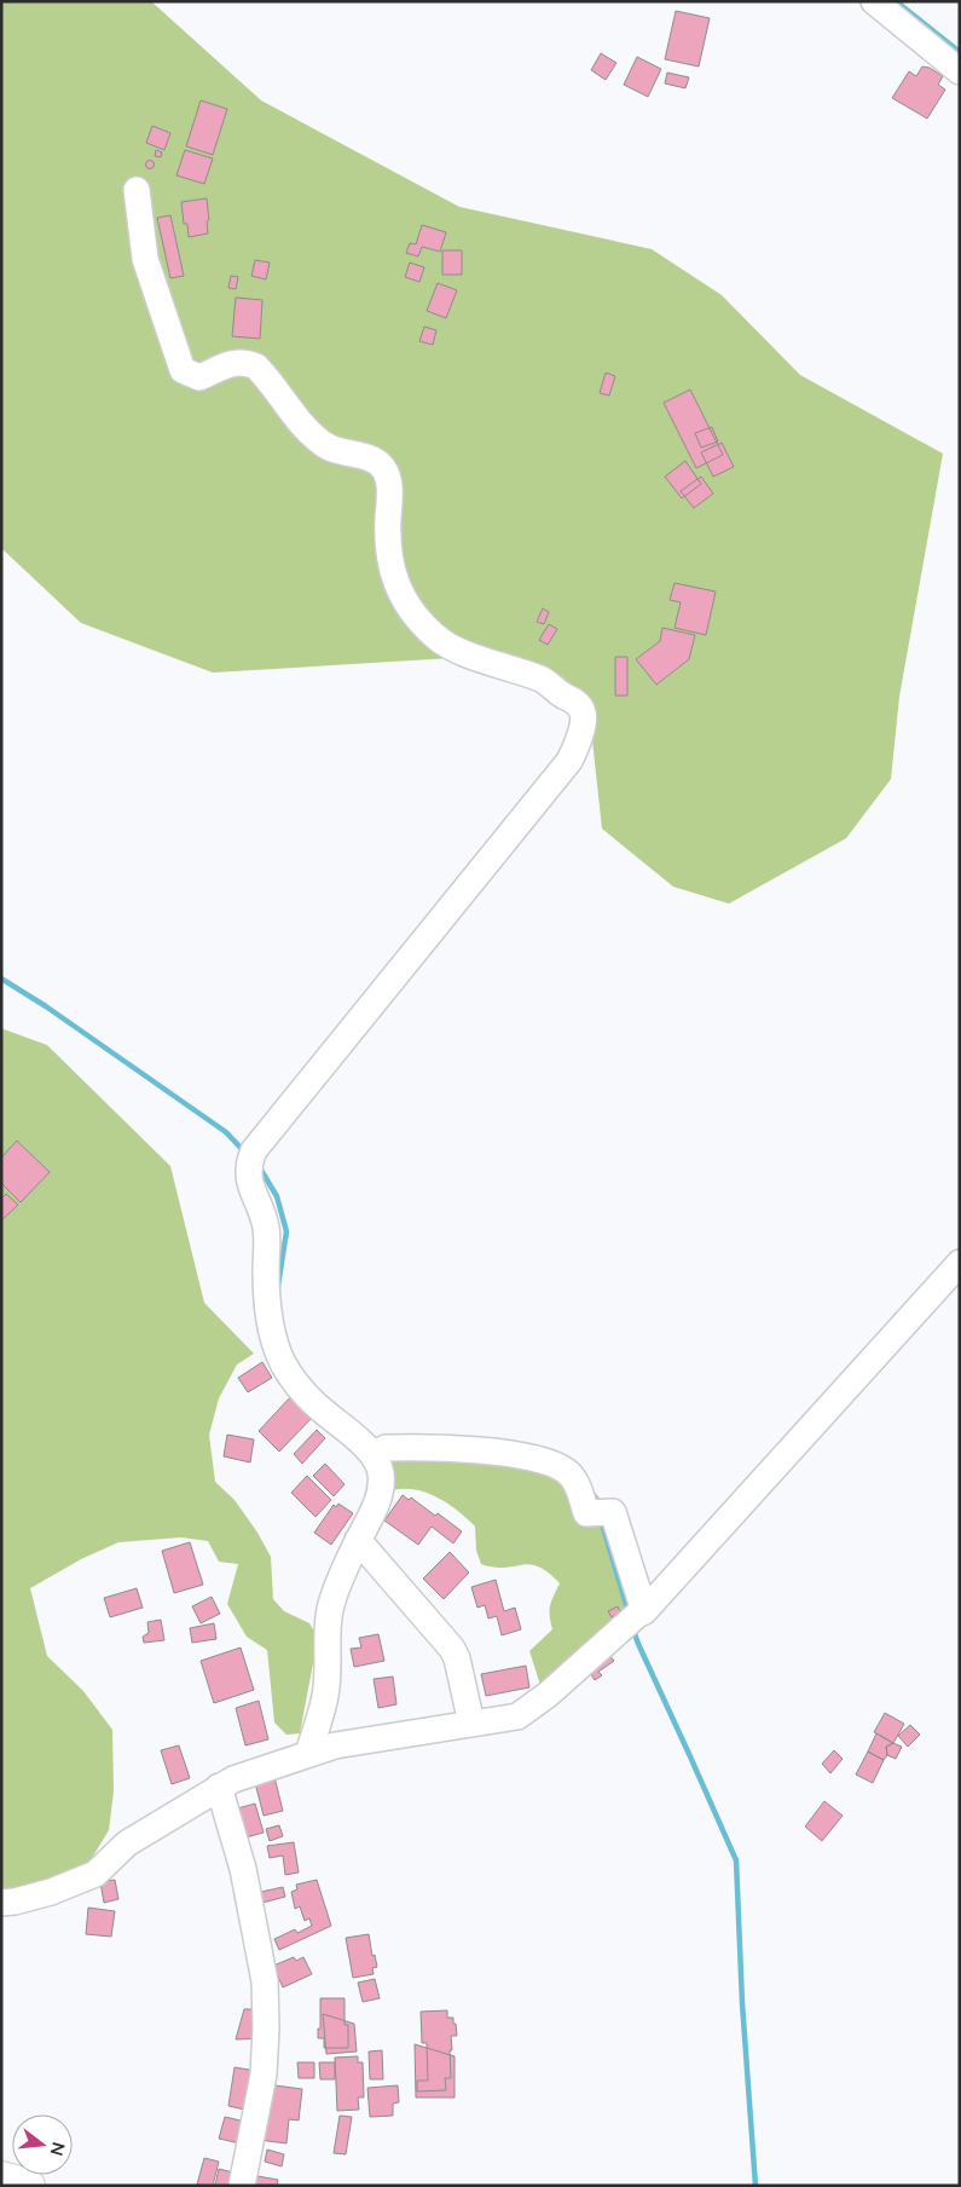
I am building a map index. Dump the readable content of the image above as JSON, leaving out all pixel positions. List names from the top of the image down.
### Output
{
  "north": "right"
}
